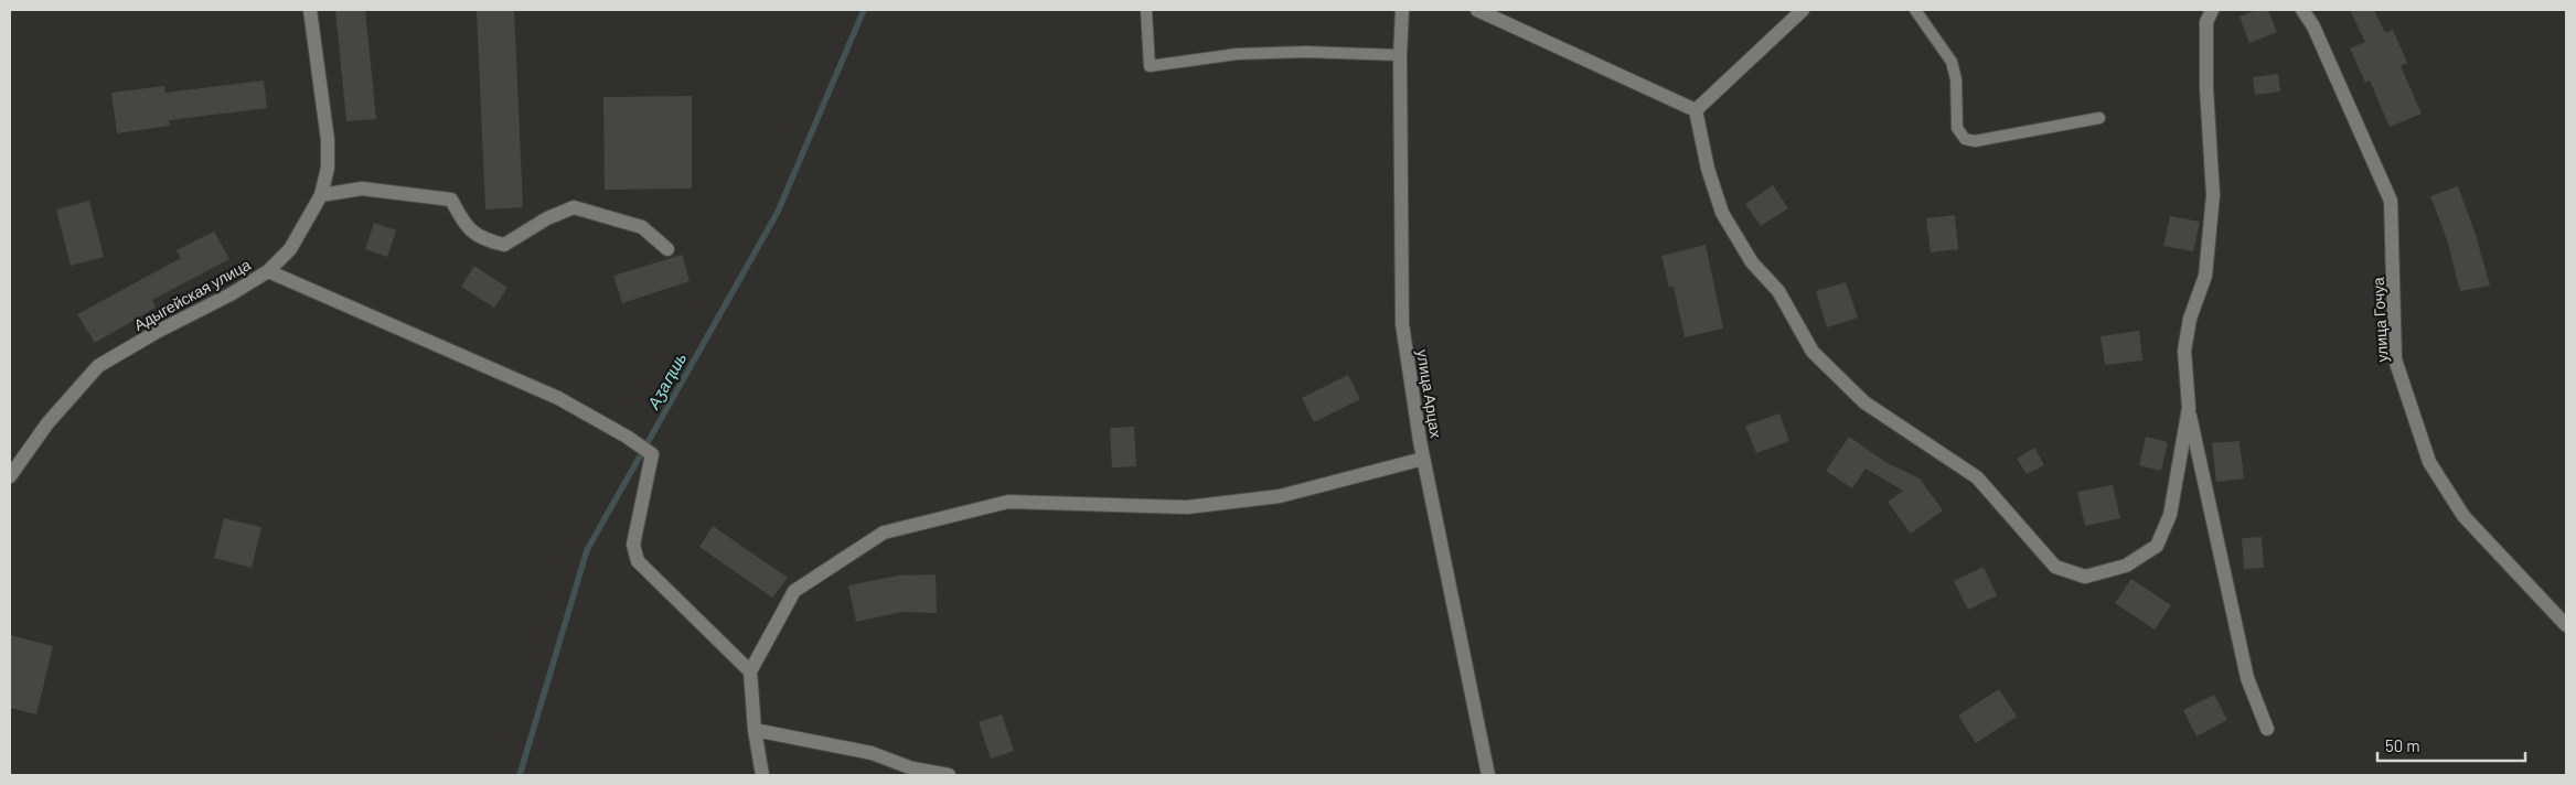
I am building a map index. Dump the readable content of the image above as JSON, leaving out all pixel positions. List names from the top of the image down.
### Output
{
  "streets": {
    "street": ["Адыгейская улица", "улица Гочуа", "улица Арцах"]
  },
  "water": ["Аӡаԥшь"],
  "scale_bar": "50 m"
}
